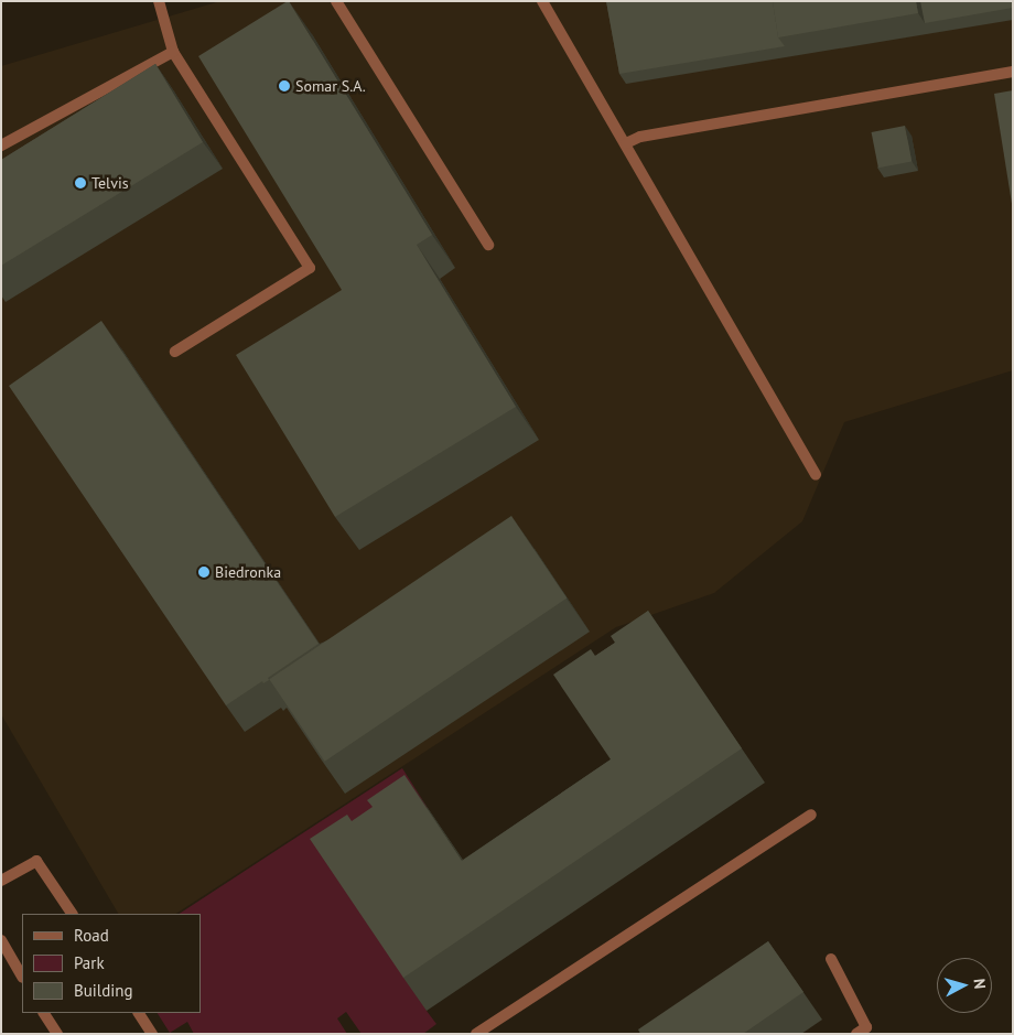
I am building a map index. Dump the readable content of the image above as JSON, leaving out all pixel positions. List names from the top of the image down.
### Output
{
  "places": ["Somar S.A.", "Telvis", "Biedronka"],
  "legend": ["Road", "Park", "Building"],
  "north": "right"
}
